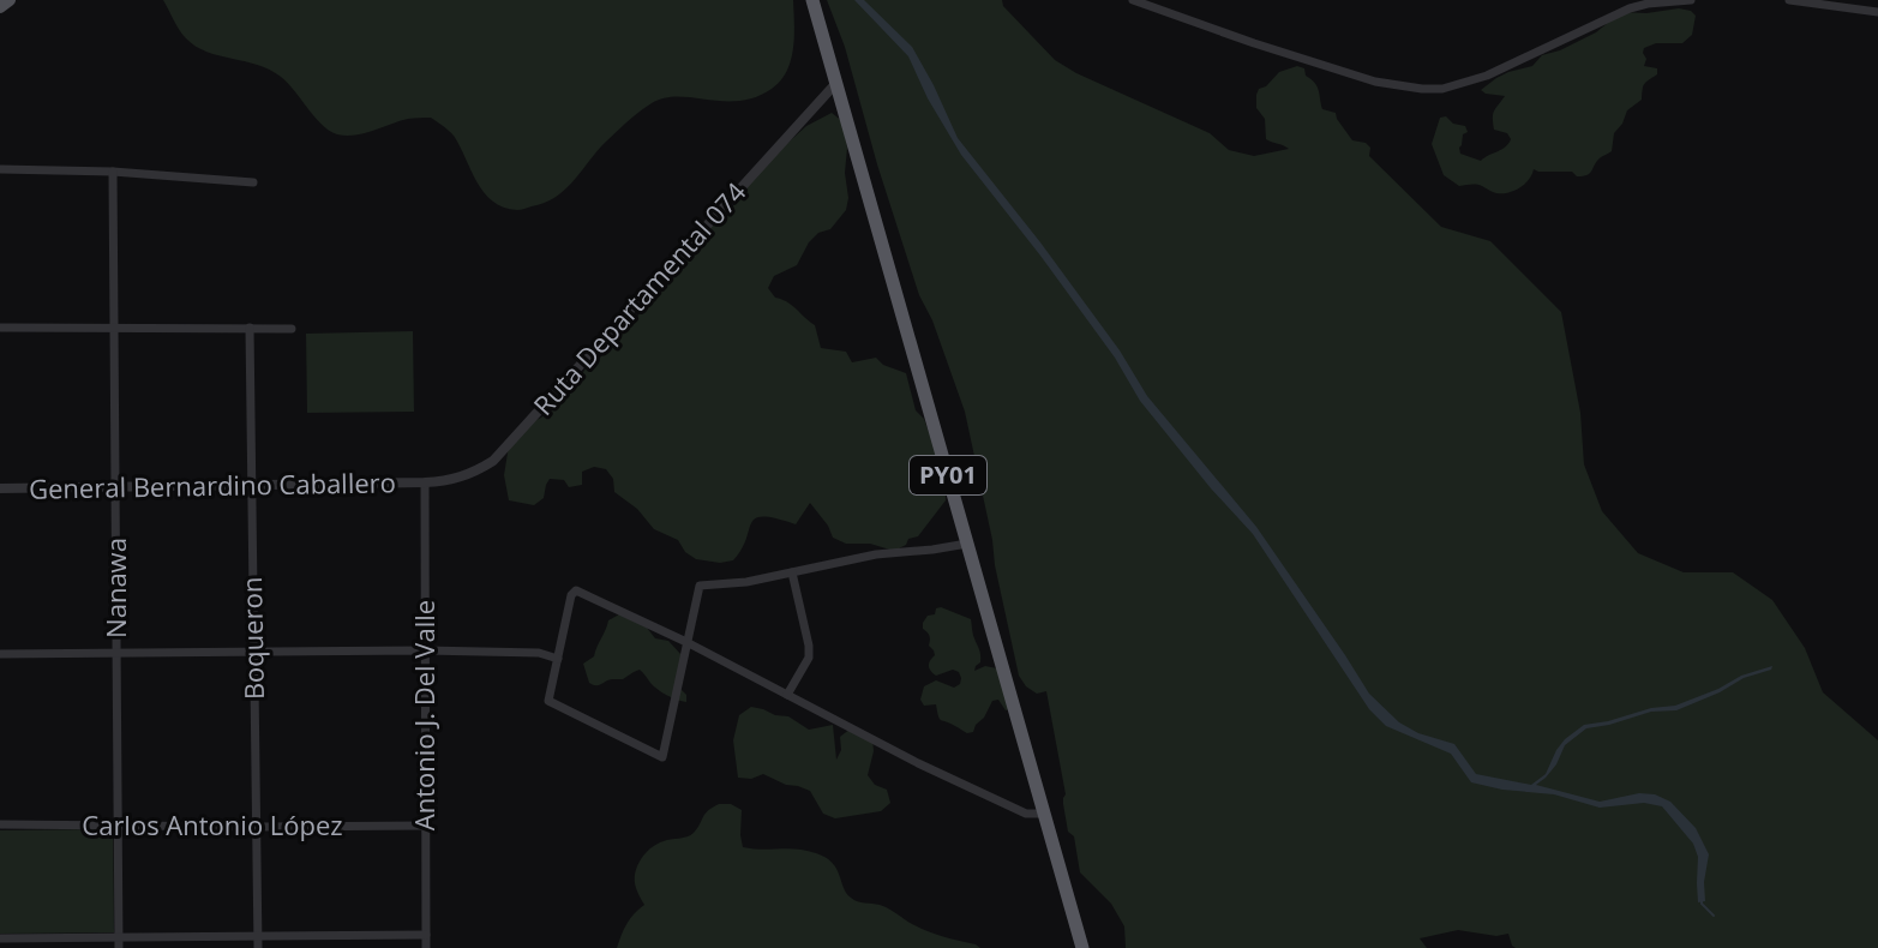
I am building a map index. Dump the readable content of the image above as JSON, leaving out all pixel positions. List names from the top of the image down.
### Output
{
  "streets": {
    "highway": ["PY01"],
    "street": [
      "Ruta Departamental 074",
      "General Bernardino Caballero",
      "Nanawa",
      "Boqueron",
      "Antonio J. Del Valle",
      "Carlos Antonio López"
    ]
  },
  "crossings": [
    ["Ruta Departamental 074", "PY01"],
    ["Ruta Departamental 074", "General Bernardino Caballero"],
    ["Ruta Departamental 074", "Antonio J. Del Valle"],
    ["General Bernardino Caballero", "Nanawa"],
    ["General Bernardino Caballero", "Boqueron"],
    ["General Bernardino Caballero", "Antonio J. Del Valle"],
    ["Nanawa", "Carlos Antonio López"],
    ["Boqueron", "Carlos Antonio López"],
    ["Antonio J. Del Valle", "Carlos Antonio López"]
  ]
}
